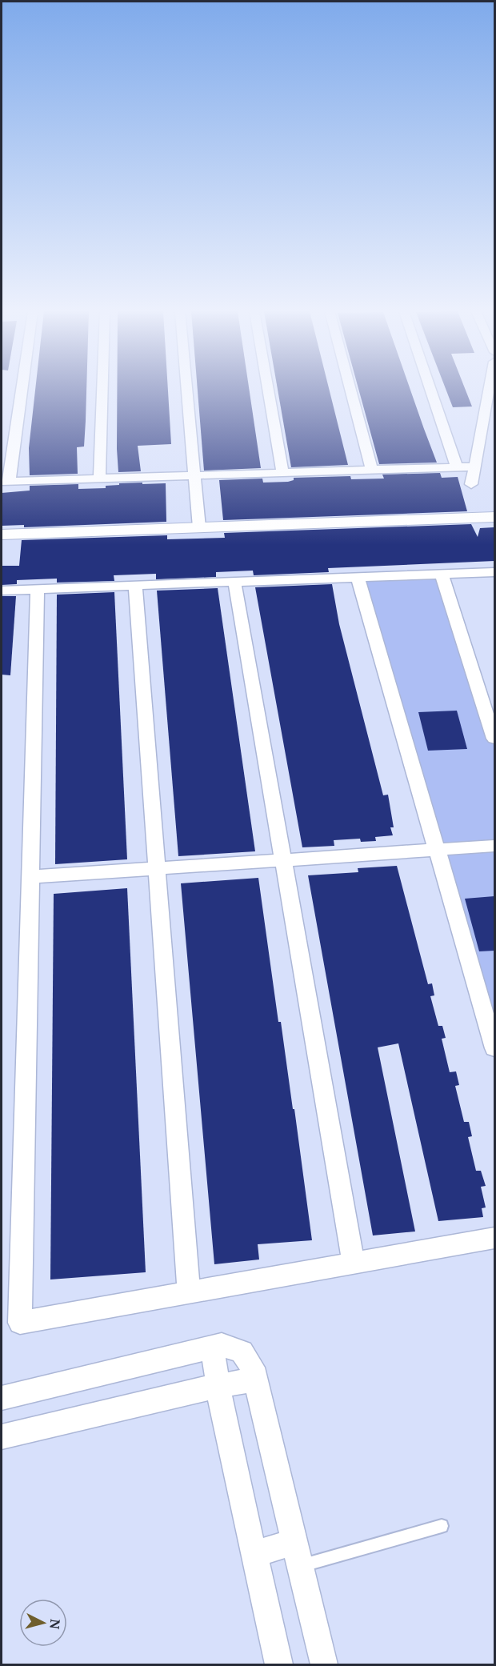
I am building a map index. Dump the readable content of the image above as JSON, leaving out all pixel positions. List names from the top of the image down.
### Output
{
  "north": "right"
}
